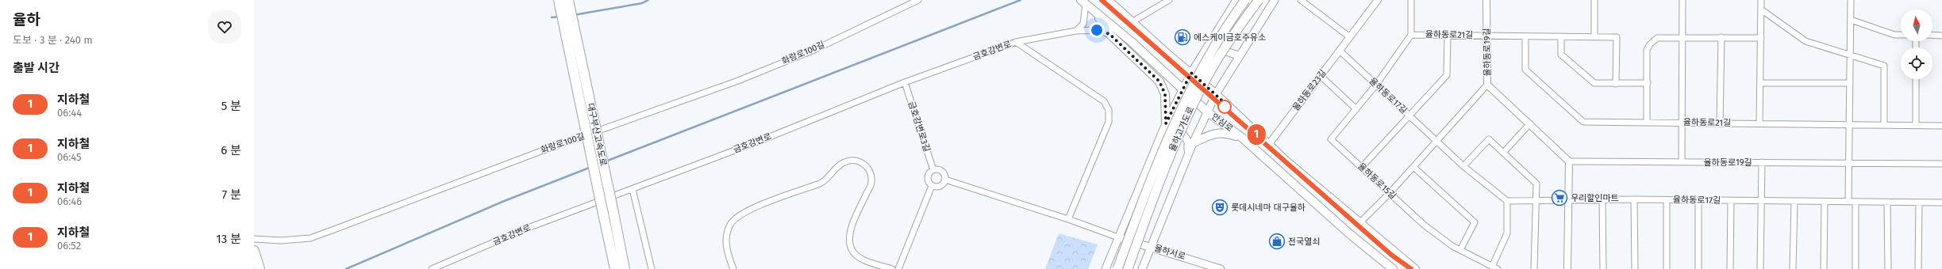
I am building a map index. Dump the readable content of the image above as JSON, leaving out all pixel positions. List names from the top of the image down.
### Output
{
  "streets": {
    "highway": ["율하고가도로", "대구부산고속도로"],
    "main road": ["안심로", "율하서로"],
    "street": [
      "율하동로21길",
      "금호강변로",
      "율하동로19길",
      "화랑로100길",
      "율하동로23길",
      "율하동로17길",
      "금호강변로3길",
      "율하동로15길"
    ]
  },
  "crossings": [
    ["율하동로21길", "율하동로19길"],
    ["금호강변로", "금호강변로3길"],
    ["율하동로23길", "율하동로17길"],
    ["율하동로23길", "안심로"]
  ],
  "places": {
    "fuel station": ["에스케이금호주유소"],
    "supermarket": ["우리할인마트"],
    "theatre": ["롯데시네마 대구율하"],
    "shop": ["전국열쇠"]
  },
  "lines": ["metro line 1"],
  "north": "top",
  "page": {
    "heading": [
      ["율하", "도보 · 3 분 · 240 m"],
      "출발 시간"
    ],
    "on_map": "1",
    "list": [
      {
        "mark": "1",
        "name": "지하철",
        "note": "06:44",
        "value": "5 분"
      },
      {
        "mark": "1",
        "name": "지하철",
        "note": "06:45",
        "value": "6 분"
      },
      {
        "mark": "1",
        "name": "지하철",
        "note": "06:46",
        "value": "7 분"
      },
      {
        "mark": "1",
        "name": "지하철",
        "note": "06:52",
        "value": "13 분"
      }
    ]
  }
}
